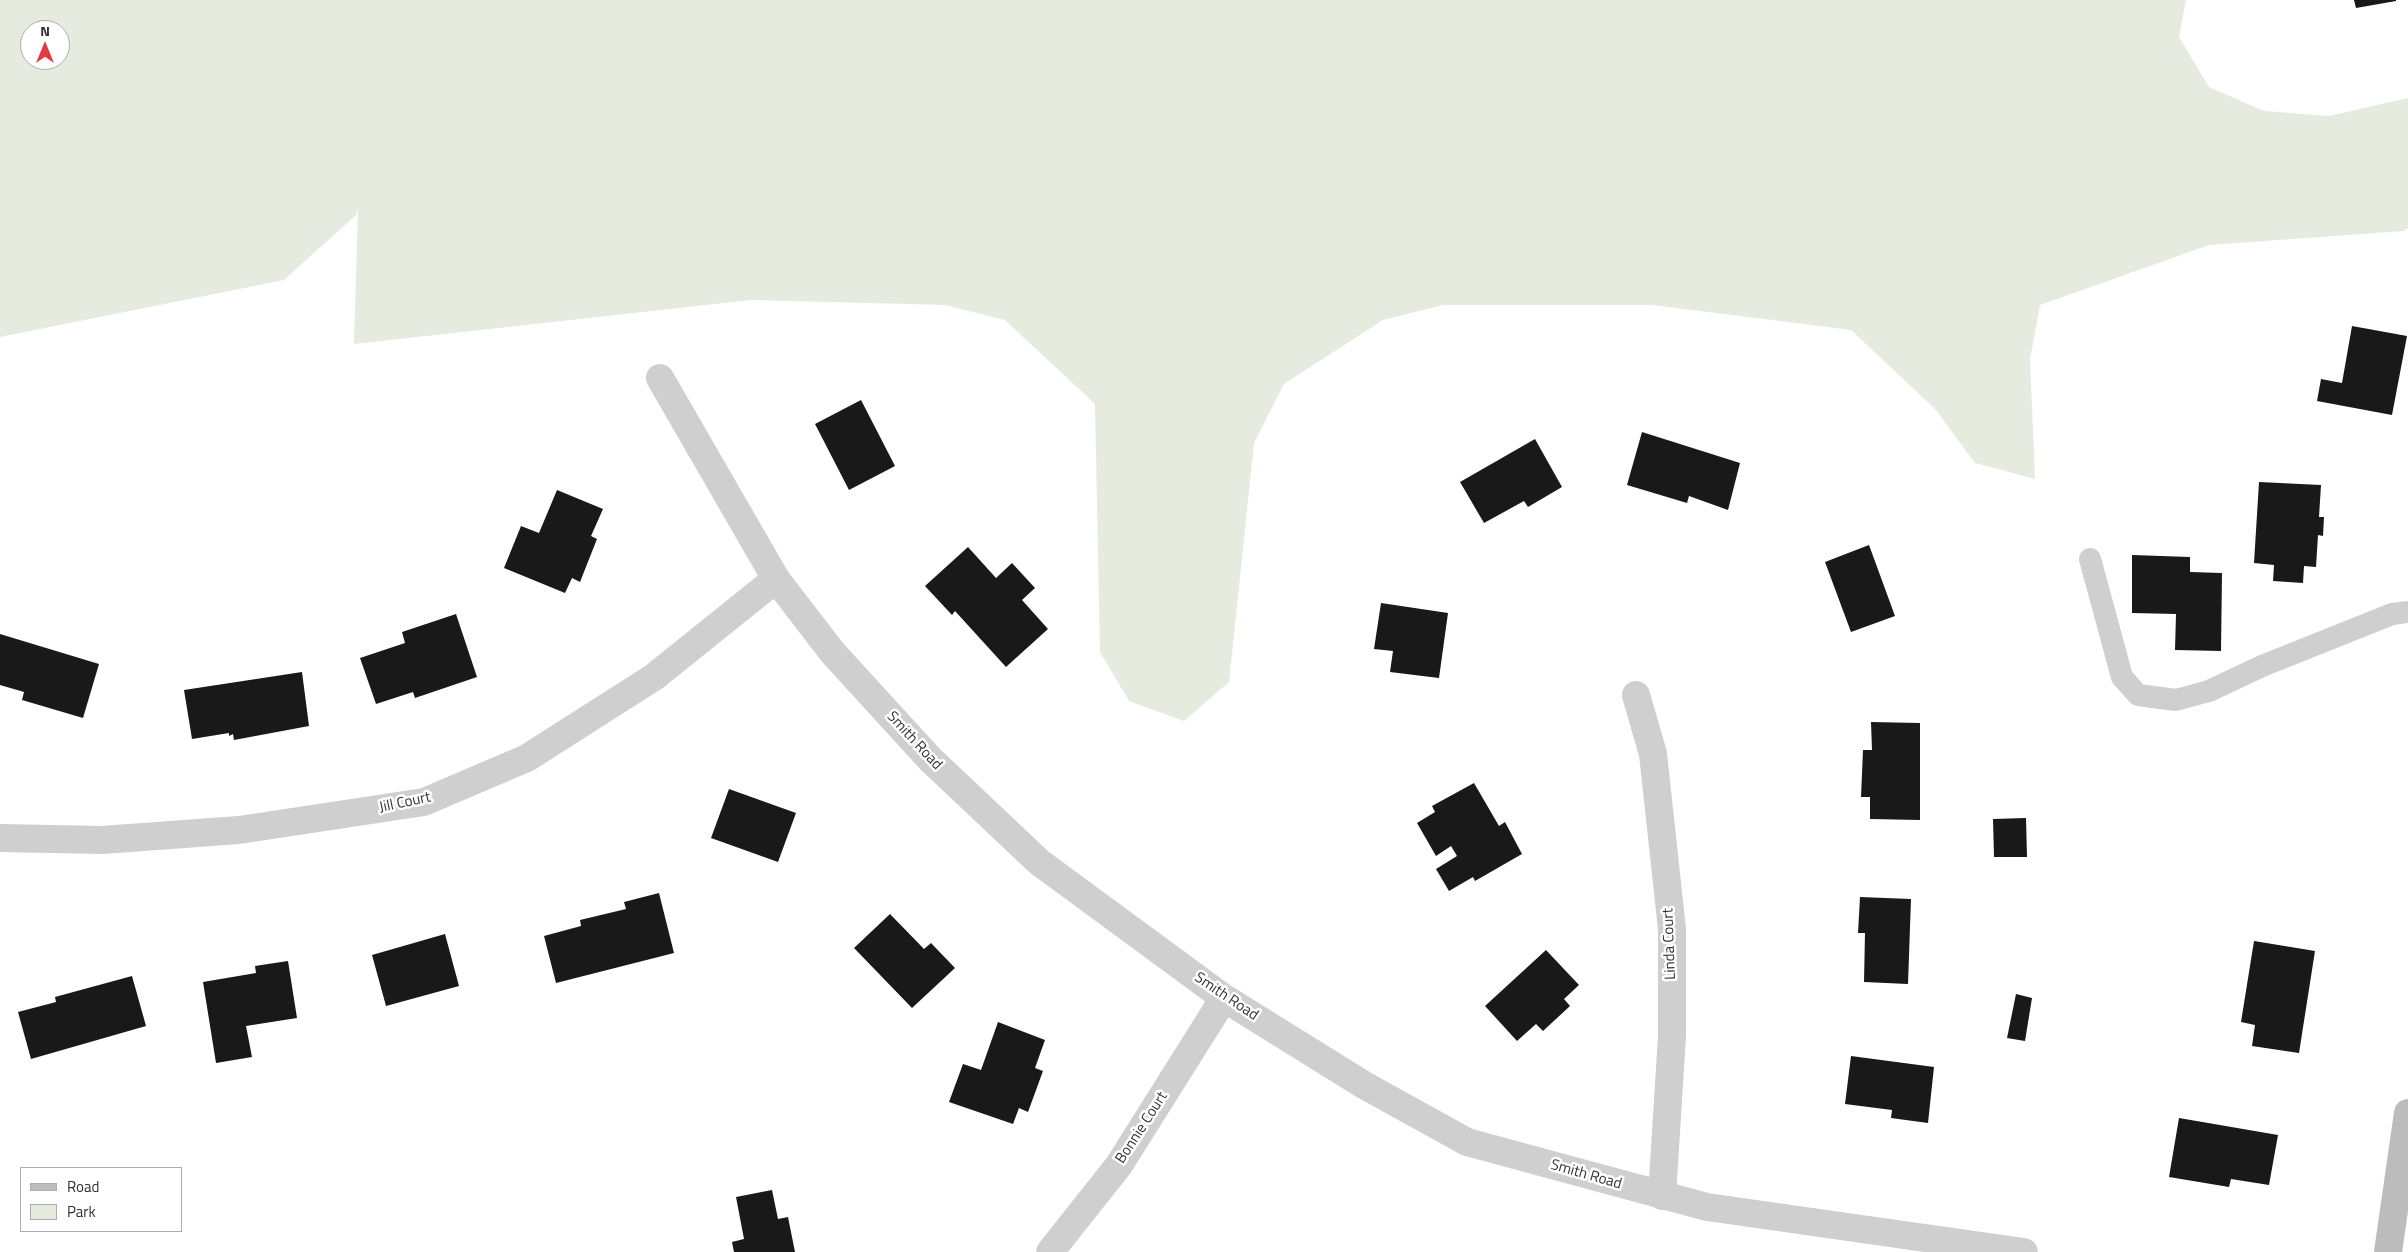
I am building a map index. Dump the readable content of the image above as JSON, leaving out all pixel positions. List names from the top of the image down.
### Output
{
  "streets": {
    "street": [
      "Smith Road",
      "Jill Court",
      "Linda Court",
      "Bonnie Court"
    ]
  },
  "crossings": [
    ["Smith Road", "Jill Court"],
    ["Smith Road", "Linda Court"],
    ["Smith Road", "Bonnie Court"]
  ],
  "legend": ["Road", "Park"],
  "north": "top"
}
